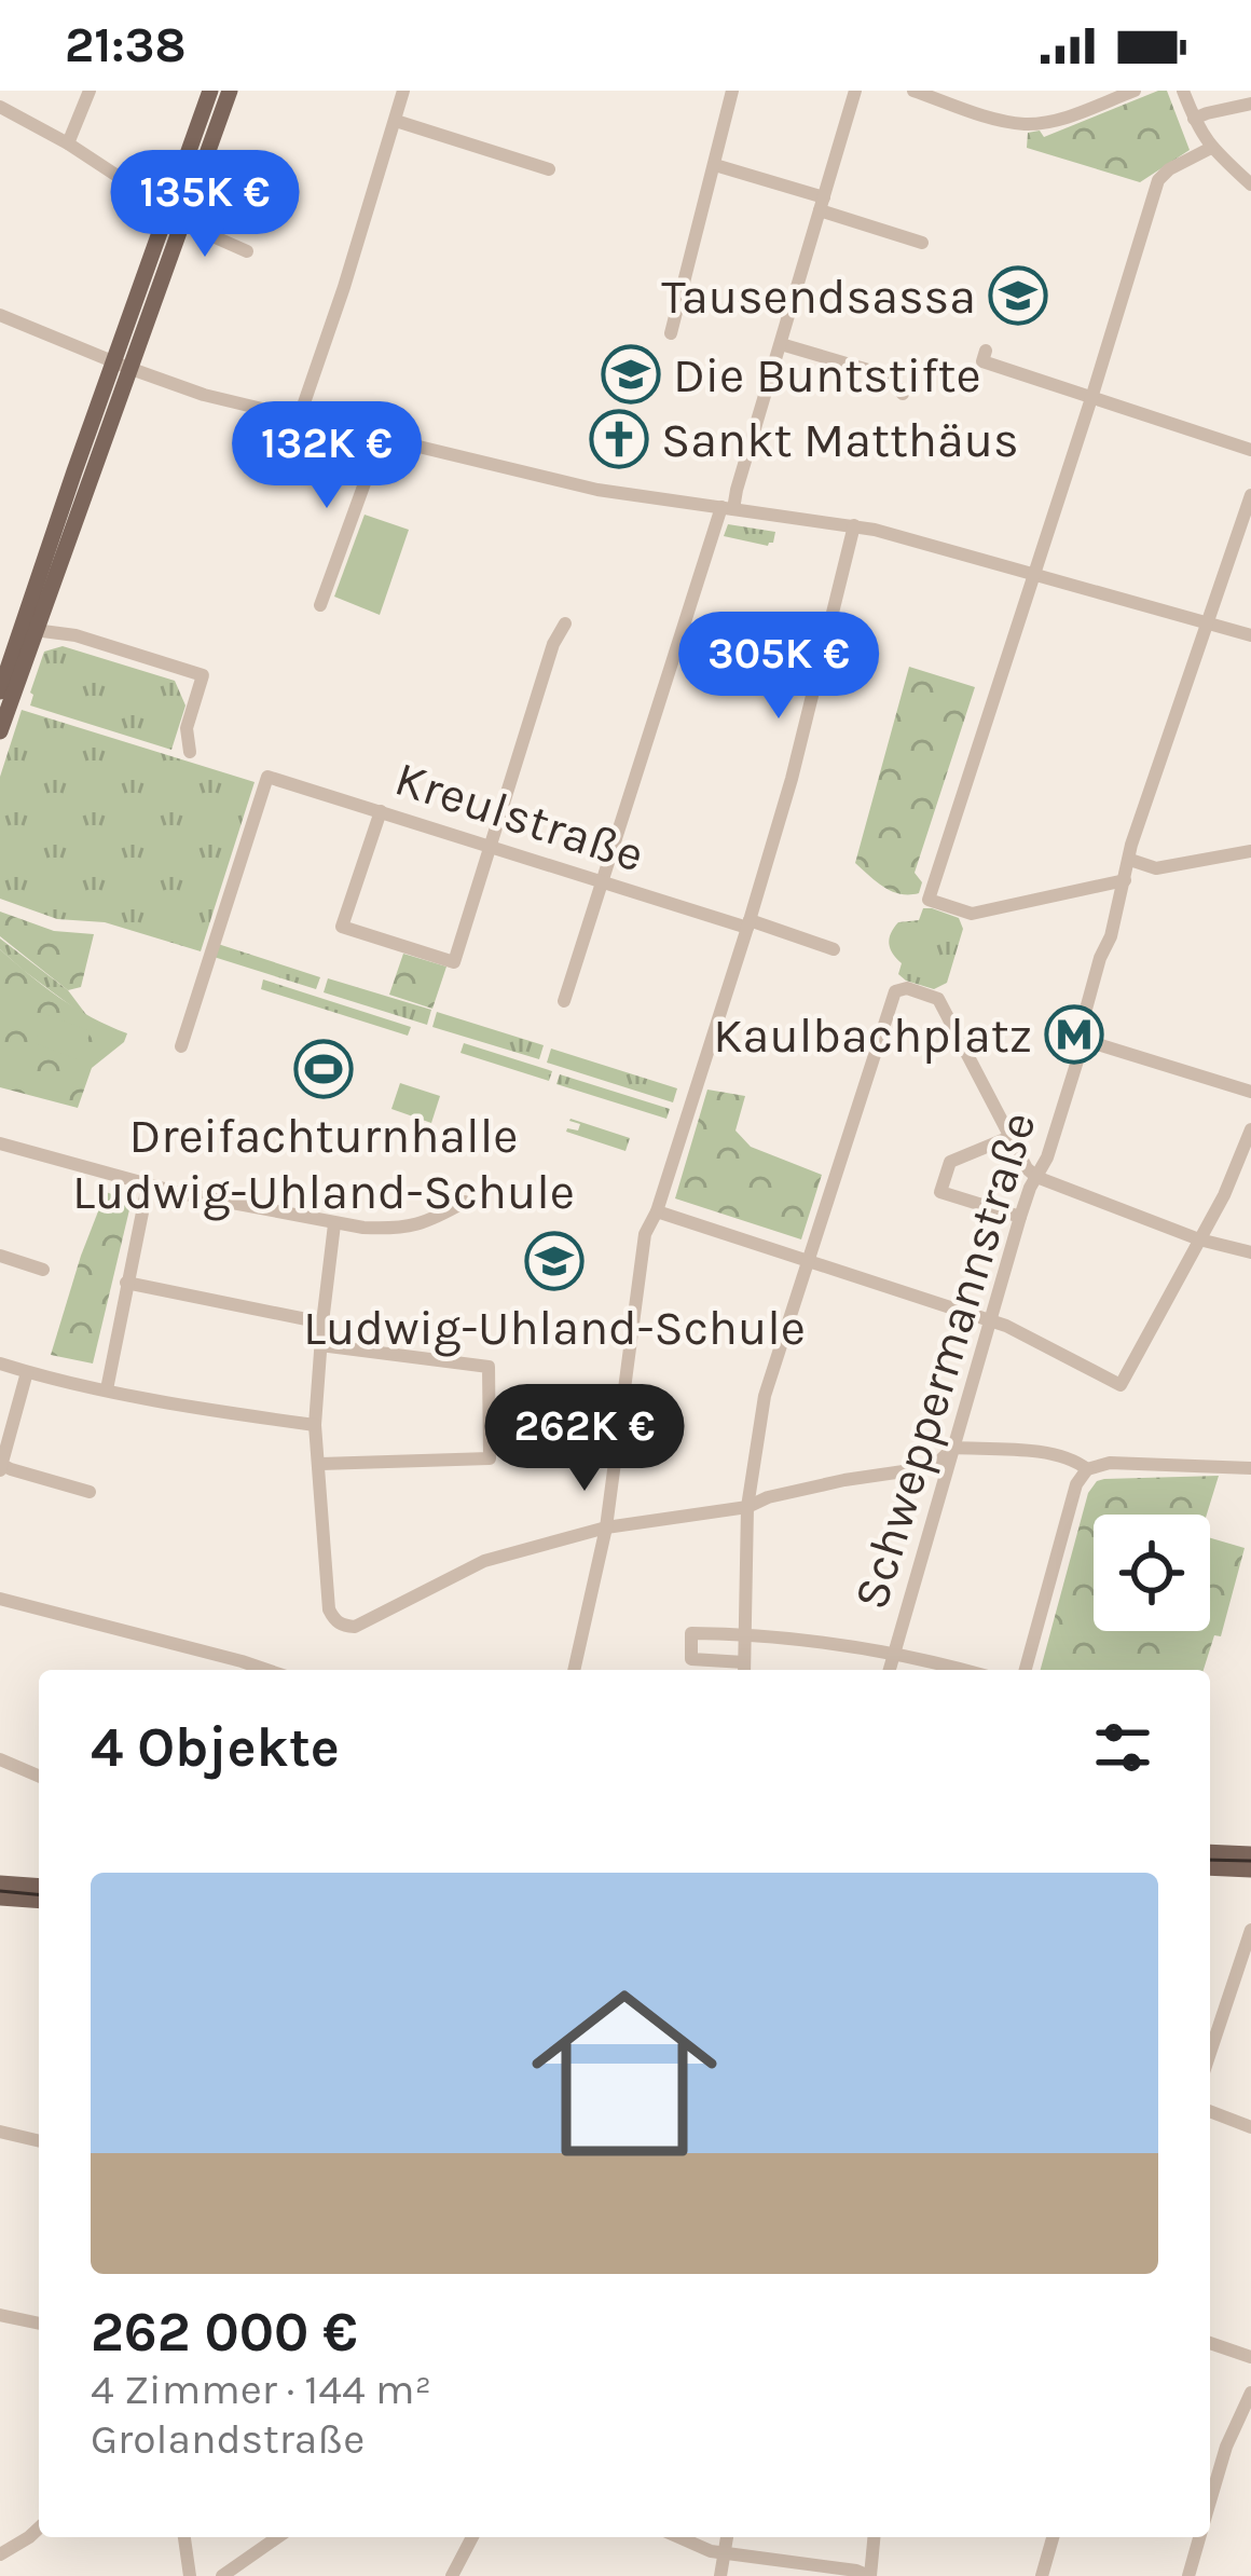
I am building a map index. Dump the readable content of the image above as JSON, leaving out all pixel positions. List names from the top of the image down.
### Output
{
  "streets": {
    "street": ["Kreulstraße", "Schweppermannstraße"]
  },
  "places": {
    "school or university": ["Tausendsassa", "Die Buntstifte", "Ludwig-Uhland-Schule"],
    "church": ["Sankt Matthäus"],
    "metro station": ["Kaulbachplatz"],
    "sports": ["Dreifachturnhalle Ludwig-Uhland-Schule"]
  },
  "page": {
    "status": "21:38",
    "price": [
      "135K €",
      "132K €",
      "305K €",
      "262K €"
    ],
    "heading": "4 Objekte",
    "list": [
      {
        "name": "262 000 €",
        "note": "4 Zimmer · 144 m² · Grolandstraße"
      }
    ]
  }
}
